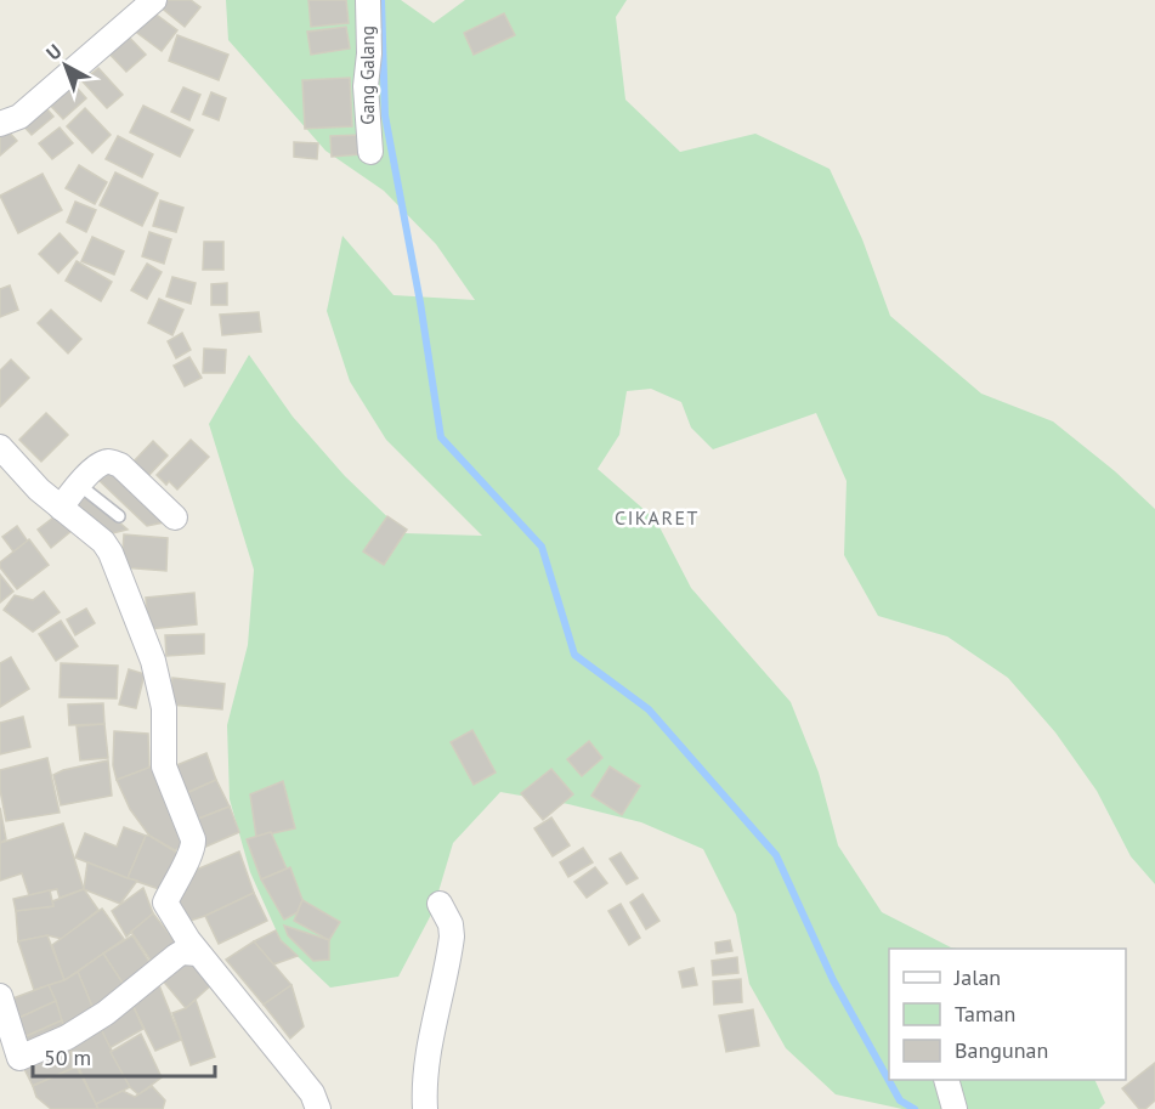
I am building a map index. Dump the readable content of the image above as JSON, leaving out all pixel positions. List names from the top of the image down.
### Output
{
  "streets": {
    "street": ["Gang Galang"]
  },
  "districts": ["CIKARET"],
  "legend": ["Jalan", "Taman", "Bangunan"],
  "scale_bar": "50 m",
  "north": "top left"
}
